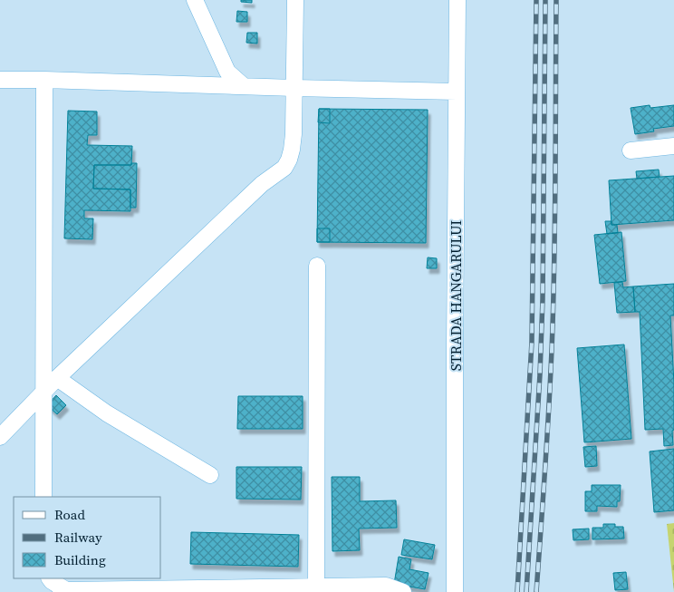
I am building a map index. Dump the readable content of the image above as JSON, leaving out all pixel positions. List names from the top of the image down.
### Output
{
  "streets": {
    "street": ["STRADA HANGARULUI"]
  },
  "legend": ["Road", "Railway", "Building"]
}
